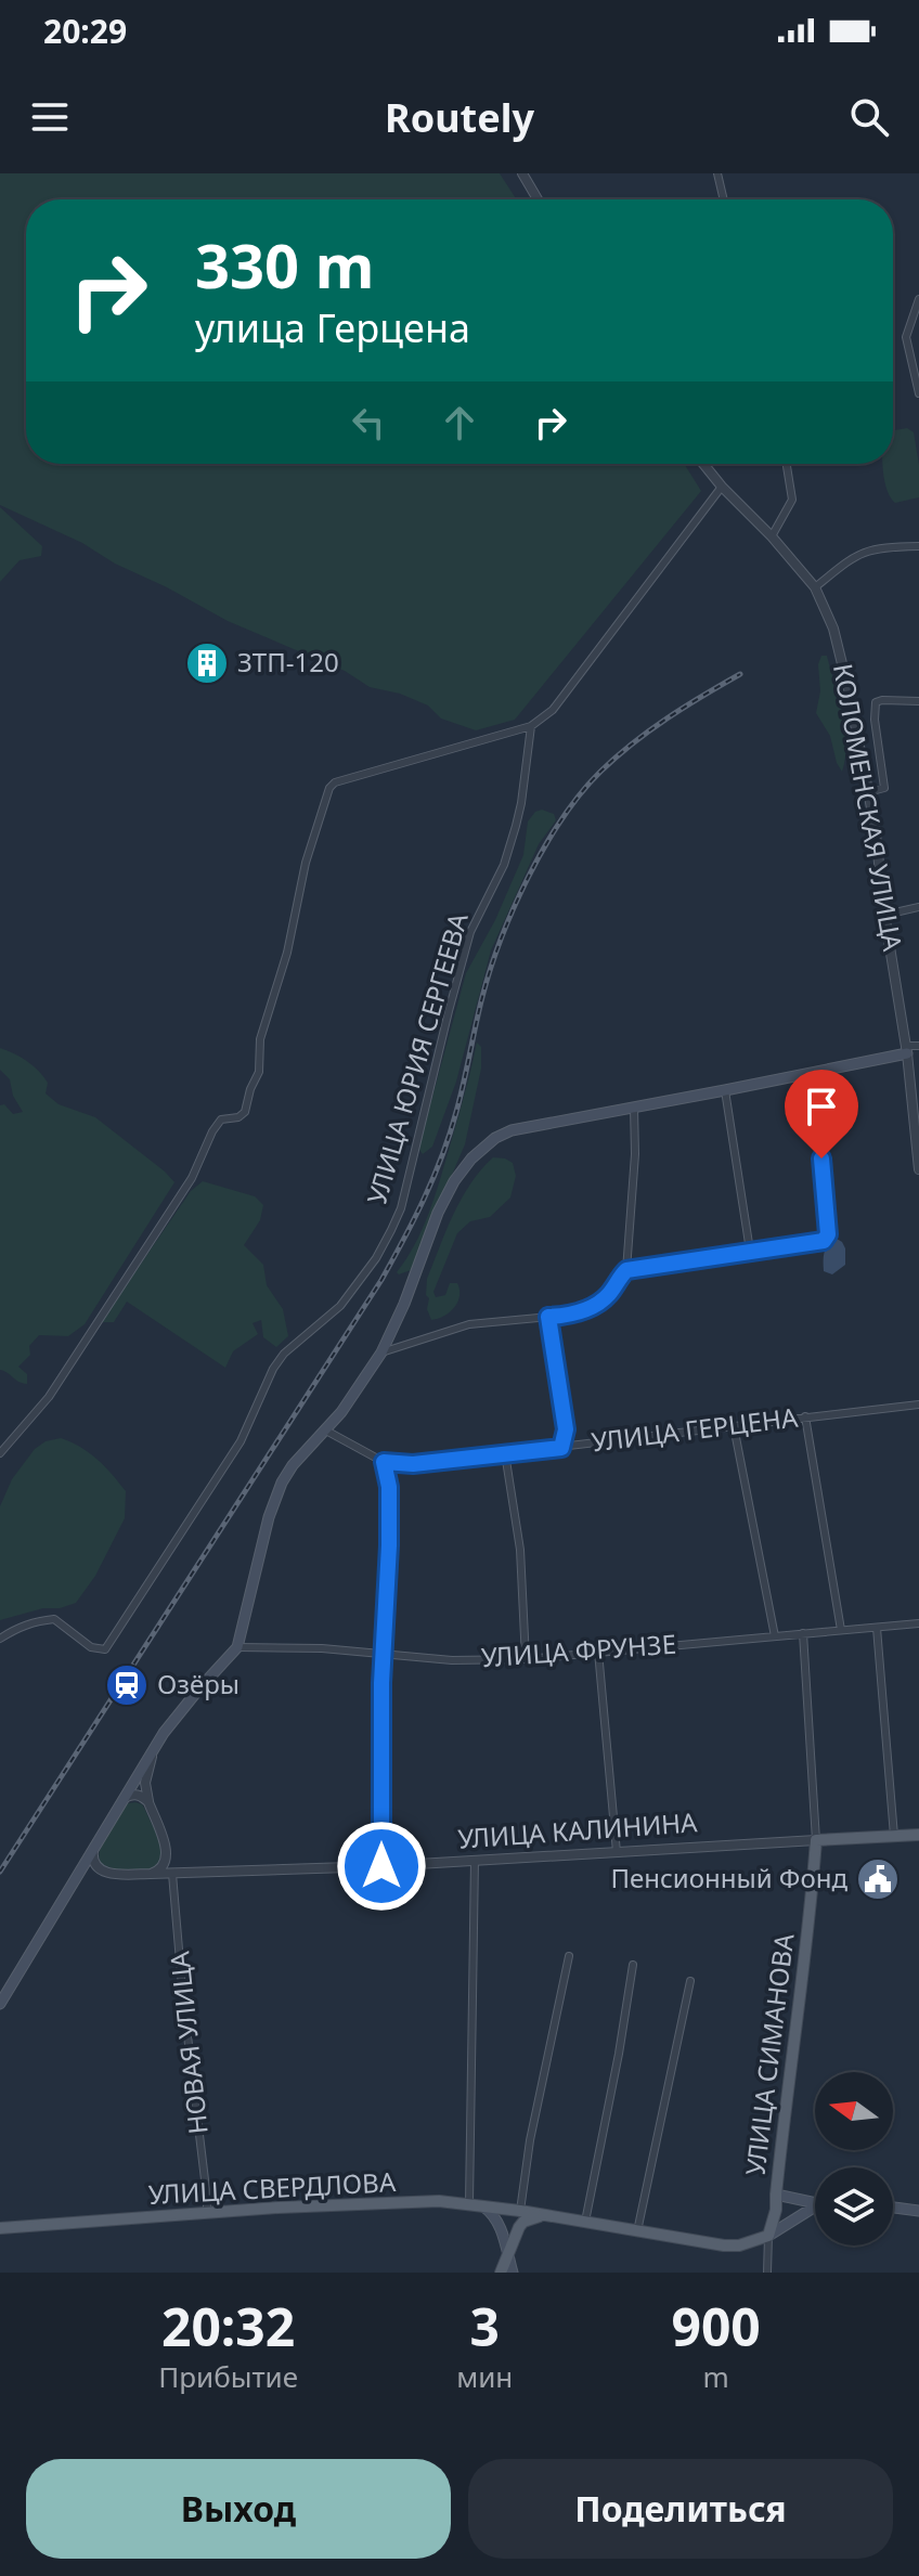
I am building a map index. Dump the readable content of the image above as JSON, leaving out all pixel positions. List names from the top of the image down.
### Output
{
  "streets": {
    "main road": ["УЛИЦА КАЛИНИНА", "УЛИЦА СИМАНОВА", "УЛИЦА СВЕРДЛОВА"],
    "street": [
      "КОЛОМЕНСКАЯ УЛИЦА",
      "УЛИЦА ЮРИЯ СЕРГЕЕВА",
      "УЛИЦА ГЕРЦЕНА",
      "УЛИЦА ФРУНЗЕ",
      "НОВАЯ УЛИЦА"
    ]
  },
  "crossings": [
    ["УЛИЦА КАЛИНИНА", "НОВАЯ УЛИЦА"],
    ["УЛИЦА КАЛИНИНА", "УЛИЦА СИМАНОВА"],
    ["НОВАЯ УЛИЦА", "УЛИЦА СВЕРДЛОВА"],
    ["УЛИЦА СИМАНОВА", "УЛИЦА СВЕРДЛОВА"]
  ],
  "places": {
    "building": ["ЗТП-120"],
    "station": ["Озёры"],
    "public building": ["Пенсионный Фонд"]
  },
  "north": "left",
  "page": {
    "status": "20:29",
    "header": "Routely",
    "turn": ["330 m", "улица Герцена"],
    "eta": [
      "20:32",
      "Прибытие",
      "3",
      "мин",
      "900",
      "m"
    ],
    "buttons": ["Выход", "Поделиться"]
  }
}
